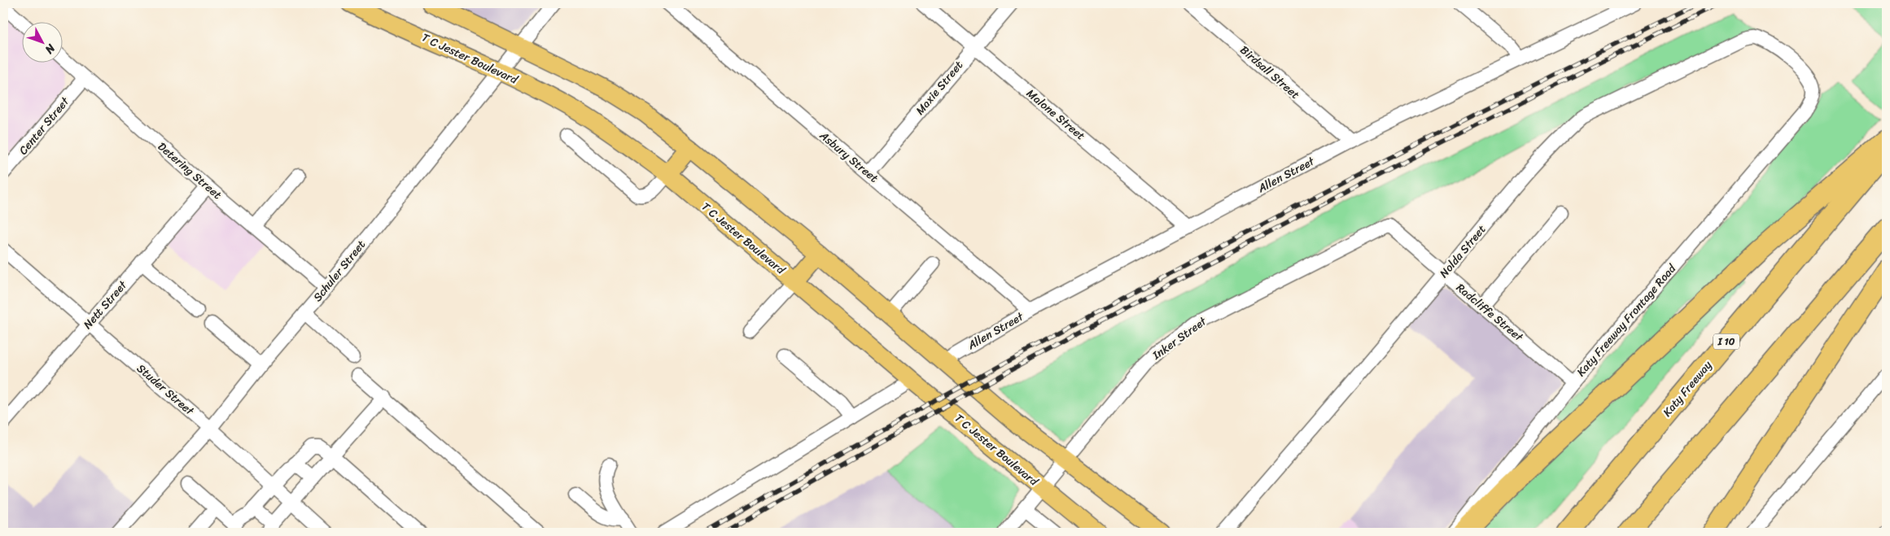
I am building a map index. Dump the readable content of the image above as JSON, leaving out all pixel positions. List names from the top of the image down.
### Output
{
  "streets": {
    "highway": ["I 10", "Katy Freeway"],
    "main road": ["T C Jester Boulevard"],
    "street": [
      "Birdsall Street",
      "Maxie Street",
      "Malone Street",
      "Center Street",
      "Asbury Street",
      "Detering Street",
      "Allen Street",
      "Nolda Street",
      "Schuler Street",
      "Nett Street",
      "Radcliffe Street",
      "Katy Freeway Frontage Road",
      "Inker Street",
      "Studer Street"
    ]
  },
  "crossings": [
    ["T C Jester Boulevard", "Schuler Street"],
    ["T C Jester Boulevard", "Inker Street"],
    ["Birdsall Street", "Allen Street"],
    ["Maxie Street", "Malone Street"],
    ["Maxie Street", "Asbury Street"],
    ["Malone Street", "Allen Street"],
    ["Center Street", "Detering Street"],
    ["Asbury Street", "Allen Street"],
    ["Detering Street", "Schuler Street"],
    ["Detering Street", "Nett Street"],
    ["Nolda Street", "Radcliffe Street"],
    ["Nolda Street", "Katy Freeway Frontage Road"],
    ["Schuler Street", "Studer Street"],
    ["Nett Street", "Studer Street"],
    ["Radcliffe Street", "Katy Freeway Frontage Road"],
    ["Radcliffe Street", "Inker Street"]
  ],
  "north": "bottom right"
}
